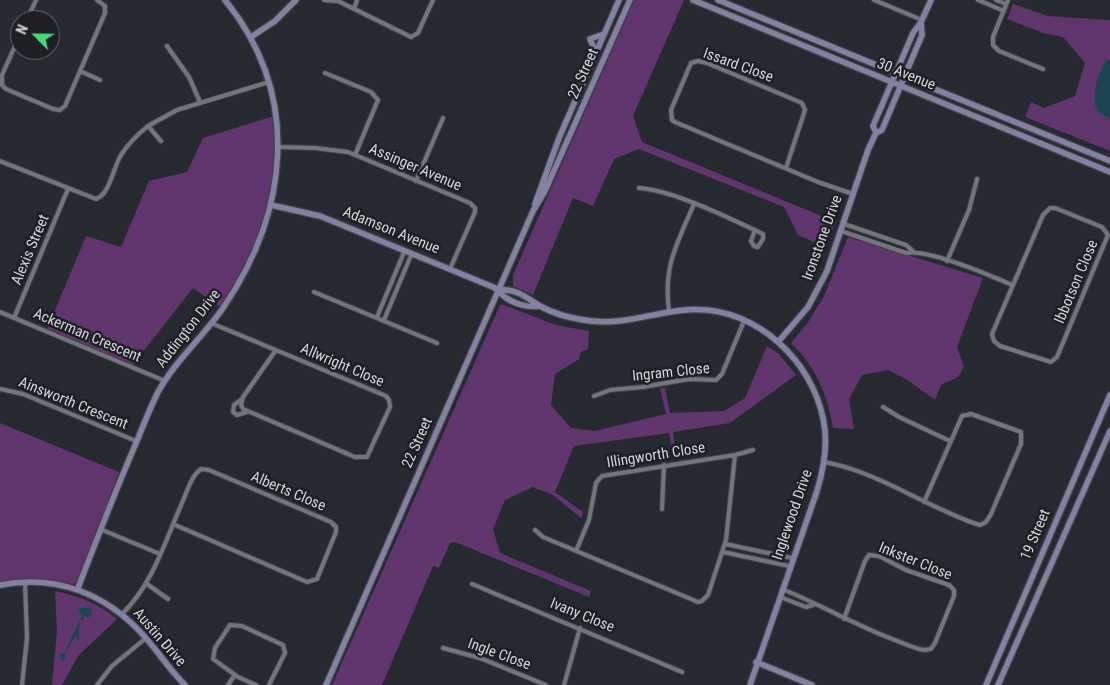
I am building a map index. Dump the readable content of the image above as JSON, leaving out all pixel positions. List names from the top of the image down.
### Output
{
  "streets": {
    "street": [
      "Issard Close",
      "22 Street",
      "30 Avenue",
      "Assinger Avenue",
      "Adamson Avenue",
      "Ironstone Drive",
      "Alexis Street",
      "Ibbotson Close",
      "Addington Drive",
      "Ackerman Crescent",
      "Allwright Close",
      "Ingram Close",
      "Ainsworth Crescent",
      "Illingworth Close",
      "Alberts Close",
      "Inglewood Drive",
      "19 Street",
      "Inkster Close",
      "Ivany Close",
      "Austin Drive",
      "Ingle Close"
    ]
  },
  "crossings": [
    ["Issard Close", "Ironstone Drive"],
    ["22 Street", "Adamson Avenue"],
    ["22 Street", "Inglewood Drive"],
    ["30 Avenue", "Ironstone Drive"],
    ["Assinger Avenue", "Adamson Avenue"],
    ["Assinger Avenue", "Addington Drive"],
    ["Adamson Avenue", "Addington Drive"],
    ["Adamson Avenue", "Inglewood Drive"],
    ["Ironstone Drive", "Inglewood Drive"],
    ["Alexis Street", "Ackerman Crescent"],
    ["Addington Drive", "Ackerman Crescent"],
    ["Addington Drive", "Allwright Close"],
    ["Addington Drive", "Ainsworth Crescent"],
    ["Addington Drive", "Austin Drive"],
    ["Ingram Close", "Inglewood Drive"],
    ["Alberts Close", "Austin Drive"],
    ["Inglewood Drive", "Inkster Close"]
  ],
  "north": "top left"
}
